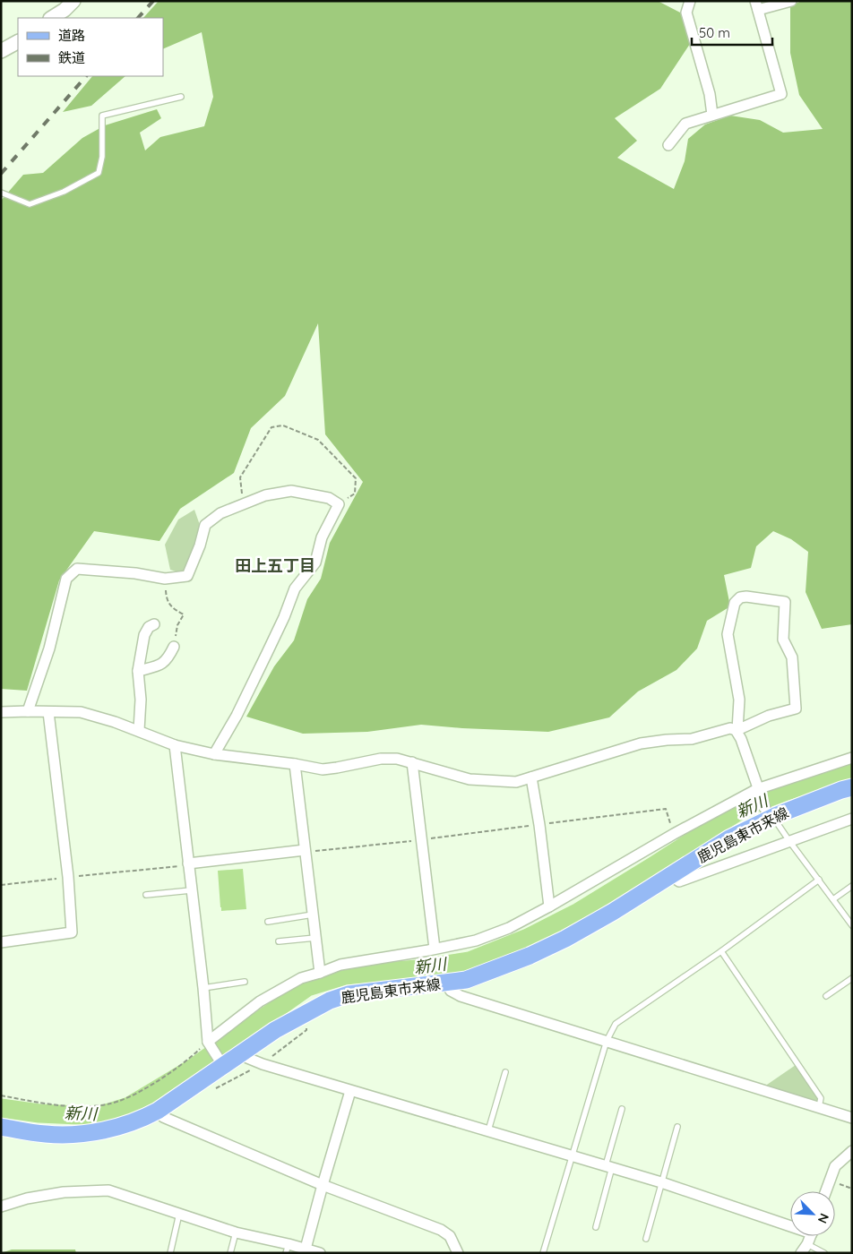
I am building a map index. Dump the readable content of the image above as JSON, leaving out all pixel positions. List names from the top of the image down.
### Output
{
  "streets": {
    "main road": ["鹿児島東市来線"]
  },
  "districts": ["田上五丁目"],
  "water": ["新川"],
  "legend": ["道路", "鉄道"],
  "scale_bar": "50 m",
  "north": "bottom right"
}
